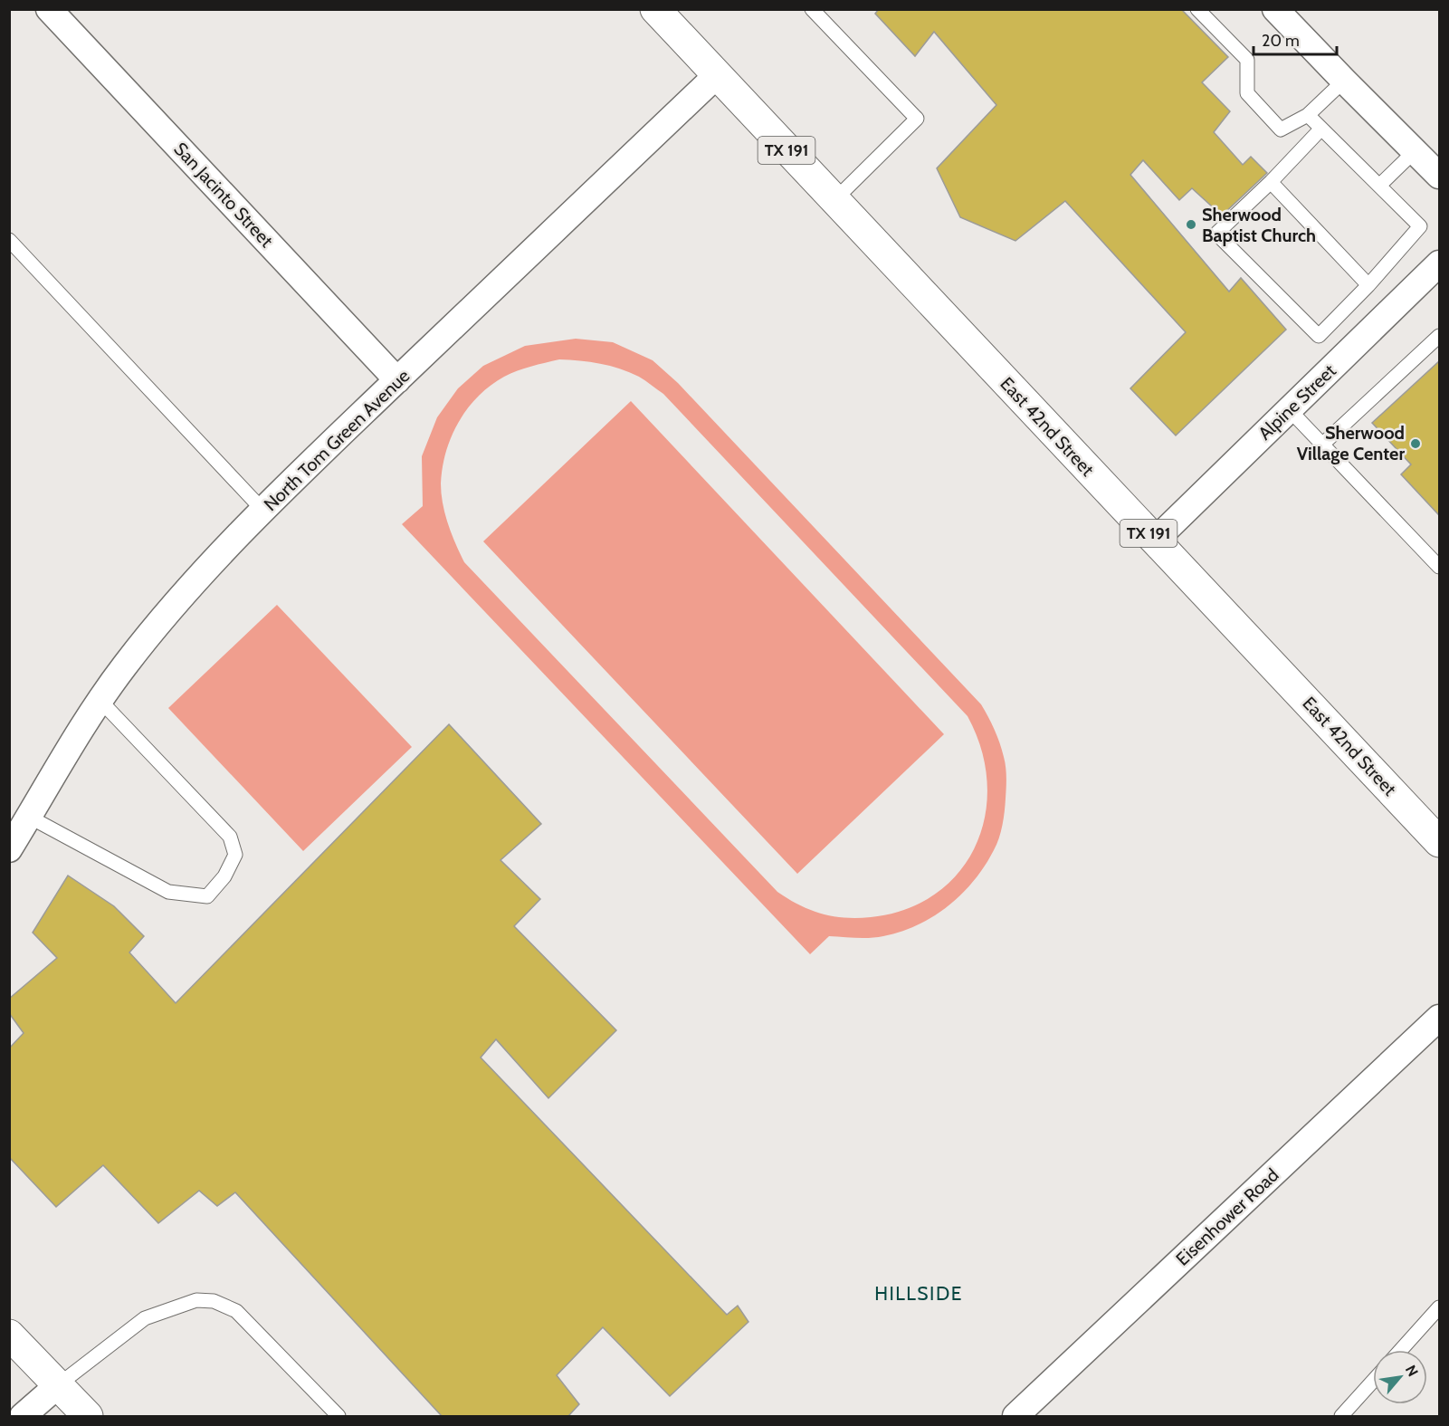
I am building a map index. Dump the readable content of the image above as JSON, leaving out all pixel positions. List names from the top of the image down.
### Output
{
  "streets": {
    "main road": ["TX 191", "East 42nd Street"],
    "street": [
      "San Jacinto Street",
      "Alpine Street",
      "North Tom Green Avenue",
      "Eisenhower Road"
    ]
  },
  "crossings": [
    ["San Jacinto Street", "North Tom Green Avenue"],
    ["Alpine Street", "East 42nd Street"],
    ["East 42nd Street", "North Tom Green Avenue"]
  ],
  "districts": ["HILLSIDE"],
  "places": ["Sherwood Baptist Church", "Sherwood Village Center"],
  "scale_bar": "20 m",
  "north": "top right"
}
